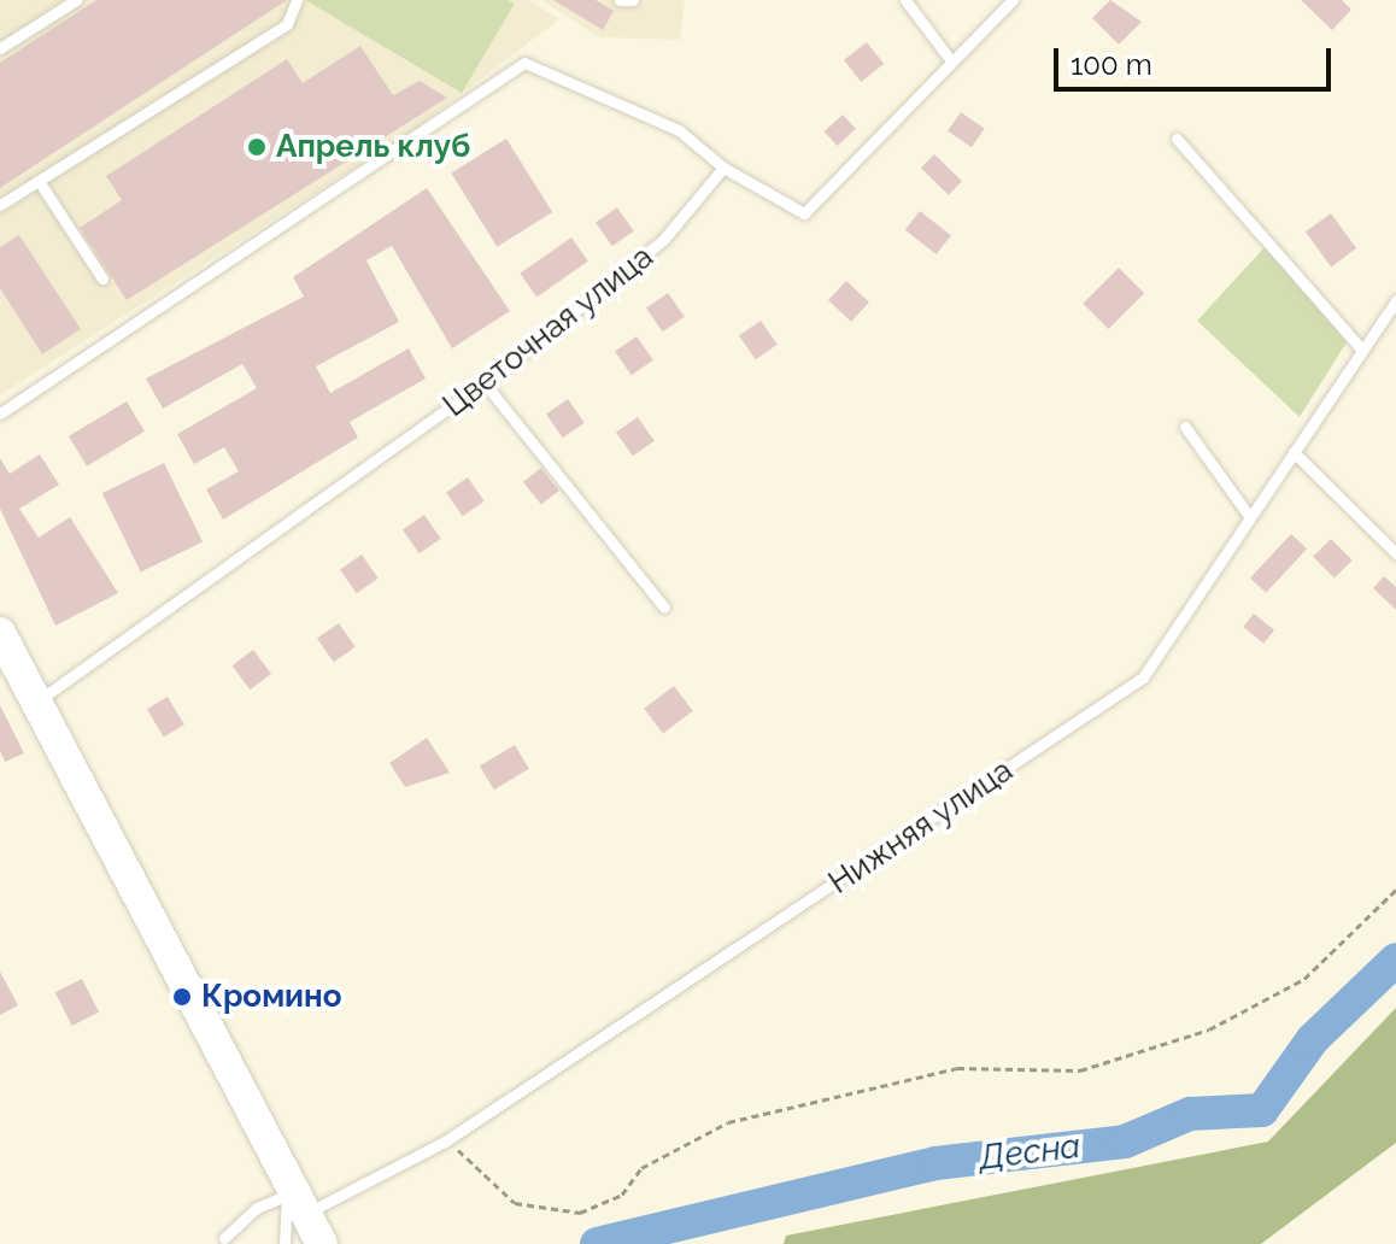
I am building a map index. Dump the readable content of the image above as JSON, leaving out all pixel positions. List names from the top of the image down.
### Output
{
  "streets": {
    "lane": ["Цветочная улица", "Нижняя улица"]
  },
  "water": ["Десна"],
  "places": ["Апрель клуб", "Кромино"],
  "scale_bar": "100 m"
}
